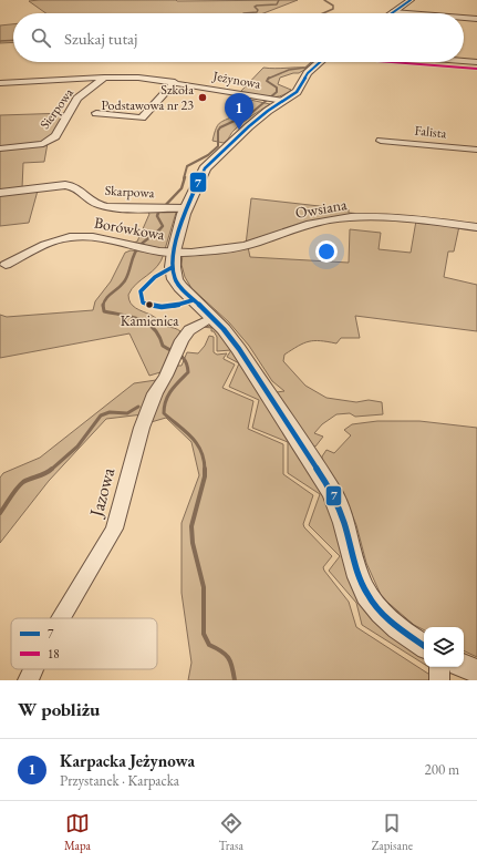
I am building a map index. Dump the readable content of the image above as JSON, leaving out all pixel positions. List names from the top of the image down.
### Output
{
  "streets": {
    "street": [
      "Jeżynowa",
      "Sierpowa",
      "Falista",
      "Skarpowa",
      "Owsiana",
      "Borówkowa",
      "Jazowa"
    ]
  },
  "crossings": [
    ["Jeżynowa", "Sierpowa"],
    ["Owsiana", "Borówkowa"]
  ],
  "places": ["Szkoła Podstawowa nr 23", "Kamienica"],
  "lines": ["transit line 7", "transit line 18"],
  "legend": ["7", "18"],
  "page": {
    "search": "Szukaj tutaj",
    "pins": "1",
    "heading": "W pobliżu",
    "list": [
      {
        "mark": "1",
        "name": "Karpacka Jeżynowa",
        "note": "Przystanek · Karpacka",
        "value": "200 m"
      }
    ],
    "nav": ["Mapa", "Trasa", "Zapisane"]
  }
}
